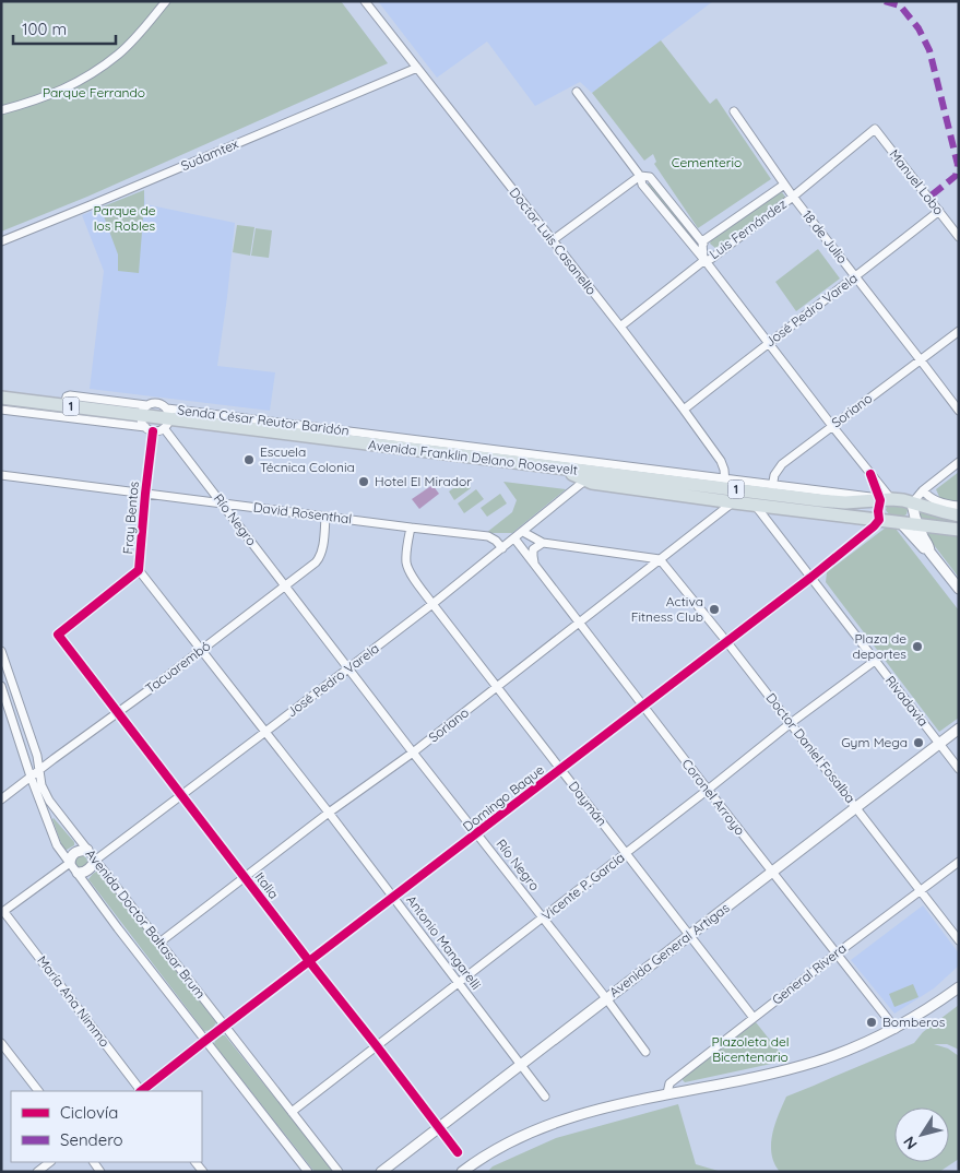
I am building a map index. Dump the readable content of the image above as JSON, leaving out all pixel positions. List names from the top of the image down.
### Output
{
  "streets": {
    "main road": ["1", "Avenida Franklin Delano Roosevelt"],
    "street": [
      "Sudamtex",
      "Manuel Lobo",
      "Luis Fernández",
      "18 de Julio",
      "Doctor Luis Casanello",
      "José Pedro Varela",
      "Soriano",
      "Senda César Reutor Baridón",
      "David Rosenthal",
      "Fray Bentos",
      "Río Negro",
      "Tacuarembó",
      "Rivadavia",
      "Doctor Daniel Fosalba",
      "Coronel Arroyo",
      "Domingo Baque",
      "Daymán",
      "Italia",
      "Vicente P. García",
      "Avenida Doctor Baltasar Brum",
      "Antonio Mangarelli",
      "Avenida General Artigas",
      "General Rivera",
      "María Ana Nimmo"
    ]
  },
  "crossings": [
    ["Sudamtex", "Doctor Luis Casanello"],
    ["Manuel Lobo", "Luis Fernández"],
    ["Manuel Lobo", "José Pedro Varela"],
    ["Luis Fernández", "18 de Julio"],
    ["Luis Fernández", "Doctor Luis Casanello"],
    ["18 de Julio", "José Pedro Varela"],
    ["18 de Julio", "Soriano"],
    ["Doctor Luis Casanello", "José Pedro Varela"],
    ["Doctor Luis Casanello", "Senda César Reutor Baridón"],
    ["Doctor Luis Casanello", "Avenida Franklin Delano Roosevelt"],
    ["José Pedro Varela", "Senda César Reutor Baridón"],
    ["José Pedro Varela", "Avenida Franklin Delano Roosevelt"],
    ["José Pedro Varela", "David Rosenthal"],
    ["José Pedro Varela", "Río Negro"],
    ["José Pedro Varela", "Coronel Arroyo"],
    ["José Pedro Varela", "Daymán"],
    ["José Pedro Varela", "Italia"],
    ["José Pedro Varela", "Avenida Doctor Baltasar Brum"],
    ["José Pedro Varela", "Antonio Mangarelli"],
    ["1", "Avenida Franklin Delano Roosevelt"],
    ["Soriano", "Avenida Franklin Delano Roosevelt"],
    ["Soriano", "Río Negro"],
    ["Soriano", "Doctor Daniel Fosalba"],
    ["Soriano", "Coronel Arroyo"],
    ["Soriano", "Daymán"],
    ["Soriano", "Italia"],
    ["Soriano", "Avenida Doctor Baltasar Brum"],
    ["Soriano", "Antonio Mangarelli"],
    ["Senda César Reutor Baridón", "Avenida Franklin Delano Roosevelt"],
    ["Avenida Franklin Delano Roosevelt", "Río Negro"],
    ["Avenida Franklin Delano Roosevelt", "Rivadavia"],
    ["Avenida Franklin Delano Roosevelt", "Domingo Baque"],
    ["David Rosenthal", "Fray Bentos"],
    ["David Rosenthal", "Río Negro"],
    ["David Rosenthal", "Tacuarembó"],
    ["David Rosenthal", "Daymán"],
    ["Fray Bentos", "Italia"],
    ["Fray Bentos", "Antonio Mangarelli"],
    ["Río Negro", "Tacuarembó"],
    ["Río Negro", "Domingo Baque"],
    ["Río Negro", "Vicente P. García"],
    ["Río Negro", "Avenida General Artigas"],
    ["Tacuarembó", "Italia"],
    ["Tacuarembó", "Avenida Doctor Baltasar Brum"],
    ["Tacuarembó", "Antonio Mangarelli"],
    ["Rivadavia", "Domingo Baque"],
    ["Rivadavia", "Vicente P. García"],
    ["Rivadavia", "Avenida General Artigas"],
    ["Doctor Daniel Fosalba", "Domingo Baque"],
    ["Doctor Daniel Fosalba", "Vicente P. García"],
    ["Doctor Daniel Fosalba", "Avenida General Artigas"],
    ["Doctor Daniel Fosalba", "General Rivera"],
    ["Coronel Arroyo", "Domingo Baque"],
    ["Coronel Arroyo", "Vicente P. García"],
    ["Coronel Arroyo", "Avenida General Artigas"],
    ["Coronel Arroyo", "General Rivera"],
    ["Domingo Baque", "Daymán"],
    ["Domingo Baque", "Italia"],
    ["Domingo Baque", "Avenida Doctor Baltasar Brum"],
    ["Domingo Baque", "Antonio Mangarelli"],
    ["Daymán", "Vicente P. García"],
    ["Daymán", "Avenida General Artigas"],
    ["Daymán", "General Rivera"],
    ["Italia", "Vicente P. García"],
    ["Italia", "Avenida General Artigas"],
    ["Vicente P. García", "Avenida Doctor Baltasar Brum"],
    ["Vicente P. García", "Antonio Mangarelli"],
    ["Antonio Mangarelli", "Avenida General Artigas"]
  ],
  "parks": [
    "Parque Ferrando",
    "Cementerio",
    "Parque de los Robles",
    "Plazoleta del Bicentenario"
  ],
  "places": [
    "Escuela Técnica Colonia",
    "Hotel El Mirador",
    "Activa Fitness Club",
    "Plaza de deportes",
    "Gym Mega",
    "Bomberos"
  ],
  "legend": ["Ciclovía", "Sendero"],
  "scale_bar": "100 m",
  "north": "bottom left"
}
